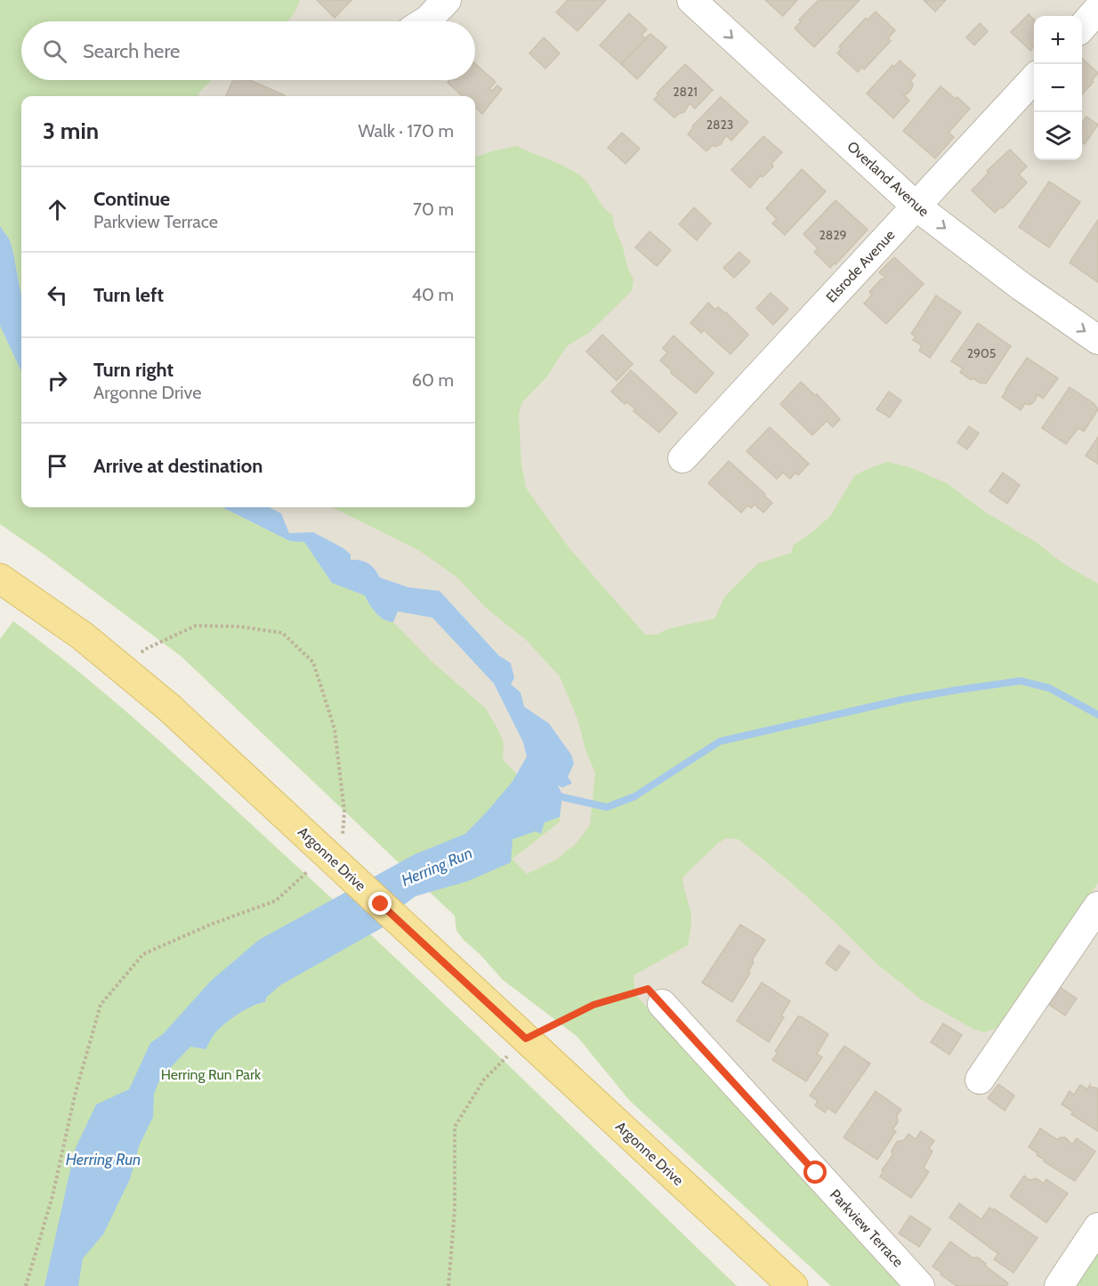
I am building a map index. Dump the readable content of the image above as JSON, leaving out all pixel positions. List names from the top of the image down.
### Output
{
  "streets": {
    "main road": ["Argonne Drive"],
    "street": ["Overland Avenue", "Elsrode Avenue", "Parkview Terrace"]
  },
  "crossings": [
    ["Overland Avenue", "Elsrode Avenue"]
  ],
  "one_way": ["Overland Avenue"],
  "water": ["Herring Run"],
  "parks": ["Herring Run Park"],
  "house_numbers": [
    "2821",
    "2823",
    "2829",
    "2905"
  ],
  "page": {
    "map_buttons": ["+", "−"],
    "search": "Search here",
    "heading": ["3 min", "Walk · 170 m"],
    "list": [
      ["Continue", "Parkview Terrace", "70 m"],
      ["Turn left", "40 m"],
      ["Turn right", "Argonne Drive", "60 m"],
      "Arrive at destination"
    ]
  }
}
